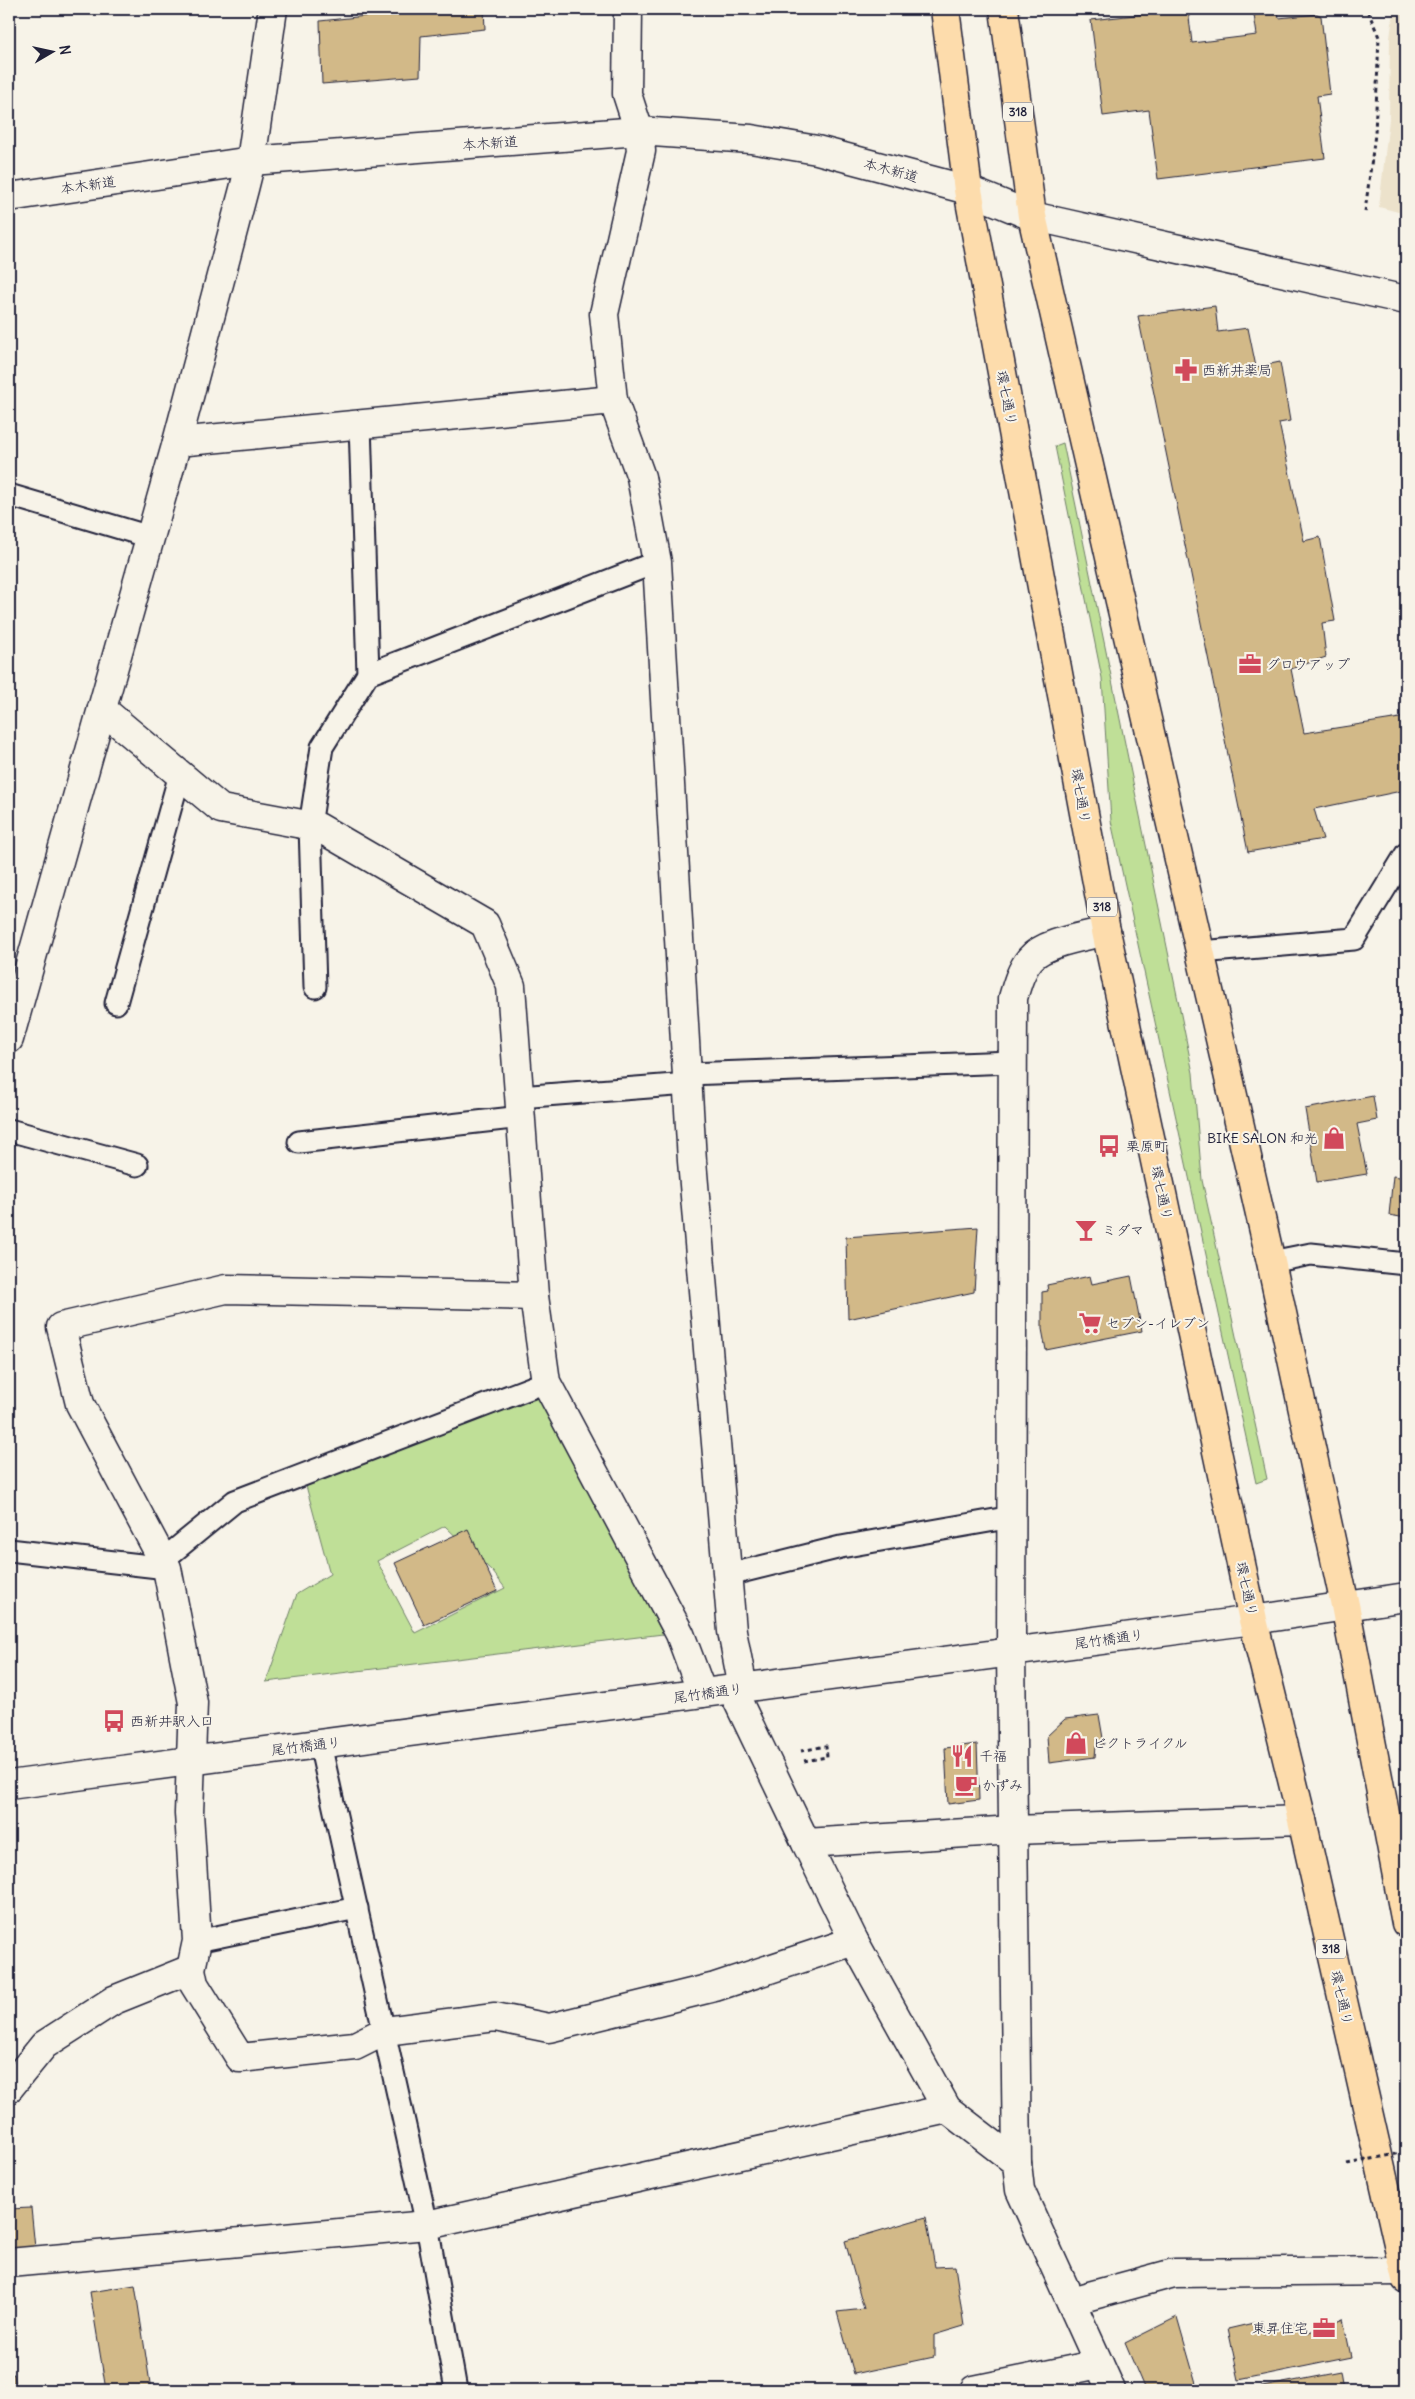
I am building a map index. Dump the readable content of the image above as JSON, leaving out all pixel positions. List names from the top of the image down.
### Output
{
  "streets": {
    "main road": ["318", "環七通り"],
    "street": ["本木新道", "尾竹橋通り"]
  },
  "crossings": [
    ["318", "本木新道"],
    ["318", "尾竹橋通り"],
    ["本木新道", "環七通り"],
    ["環七通り", "尾竹橋通り"]
  ],
  "places": {
    "pharmacy": ["西新井薬局"],
    "office": ["グロウアップ", "東昇住宅"],
    "shop": ["BIKE SALON 和光", "ビクトライクル"],
    "bus stop": ["栗原町", "西新井駅入口"],
    "bar": ["ミダマ"],
    "supermarket": ["セブン-イレブン"],
    "restaurant": ["千福"],
    "cafe": ["かずみ"]
  },
  "north": "right"
}
